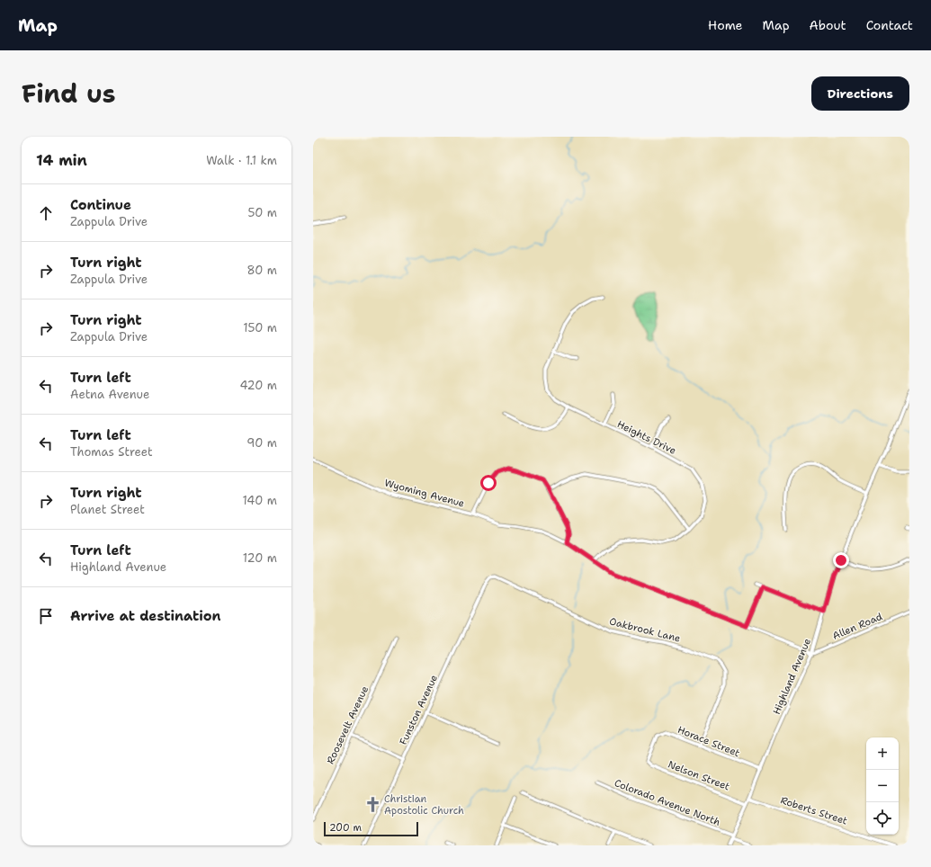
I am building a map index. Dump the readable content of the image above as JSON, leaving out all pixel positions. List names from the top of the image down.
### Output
{
  "streets": {
    "street": [
      "Heights Drive",
      "Wyoming Avenue",
      "Allen Road",
      "Oakbrook Lane",
      "Highland Avenue",
      "Funston Avenue",
      "Roosevelt Avenue",
      "Horace Street",
      "Nelson Street",
      "Colorado Avenue North",
      "Roberts Street"
    ]
  },
  "crossings": [
    ["Heights Drive", "Wyoming Avenue"],
    ["Wyoming Avenue", "Allen Road"],
    ["Wyoming Avenue", "Highland Avenue"],
    ["Allen Road", "Highland Avenue"],
    ["Oakbrook Lane", "Funston Avenue"],
    ["Oakbrook Lane", "Horace Street"],
    ["Highland Avenue", "Horace Street"],
    ["Highland Avenue", "Nelson Street"],
    ["Highland Avenue", "Colorado Avenue North"],
    ["Highland Avenue", "Roberts Street"],
    ["Horace Street", "Nelson Street"]
  ],
  "places": {
    "church": ["Christian Apostolic Church"]
  },
  "scale_bar": "200 m",
  "page": {
    "header": "Map",
    "nav": [
      "Home",
      "Map",
      "About",
      "Contact"
    ],
    "title": "Find us",
    "buttons": "Directions",
    "heading": ["14 min", "Walk · 1.1 km"],
    "list": [
      ["Continue", "Zappula Drive", "50 m"],
      ["Turn right", "Zappula Drive", "80 m"],
      ["Turn right", "Zappula Drive", "150 m"],
      ["Turn left", "Aetna Avenue", "420 m"],
      ["Turn left", "Thomas Street", "90 m"],
      ["Turn right", "Planet Street", "140 m"],
      ["Turn left", "Highland Avenue", "120 m"],
      "Arrive at destination"
    ],
    "map_buttons": ["+", "−"],
    "scale": "200 m"
  }
}
